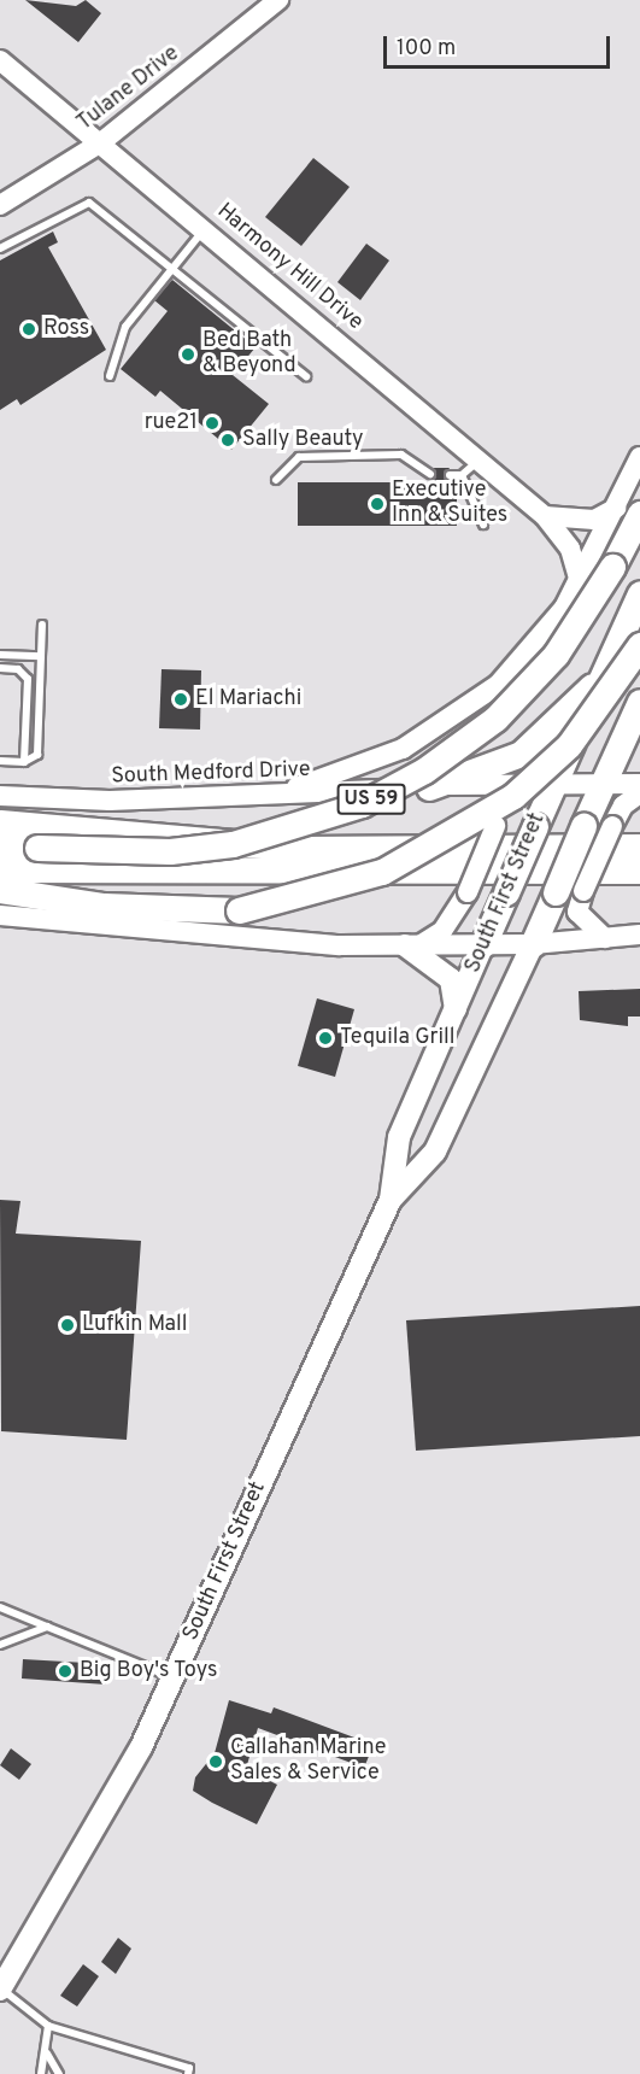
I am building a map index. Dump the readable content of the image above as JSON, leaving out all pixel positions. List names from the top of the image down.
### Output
{
  "streets": {
    "highway": ["US 59", "South First Street"],
    "street": ["Tulane Drive", "Harmony Hill Drive", "South Medford Drive"]
  },
  "crossings": [
    ["Tulane Drive", "Harmony Hill Drive"],
    ["South Medford Drive", "South First Street"]
  ],
  "places": [
    "Ross",
    "Bed Bath & Beyond",
    "rue21",
    "Sally Beauty",
    "Executive Inn & Suites",
    "El Mariachi",
    "Tequila Grill",
    "Lufkin Mall",
    "Big Boy's Toys",
    "Callahan Marine Sales & Service"
  ],
  "scale_bar": "100 m"
}
